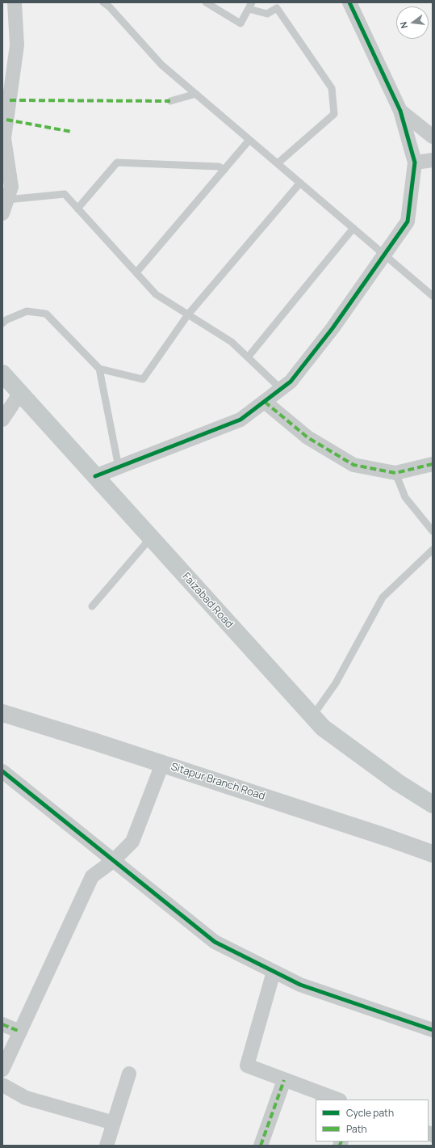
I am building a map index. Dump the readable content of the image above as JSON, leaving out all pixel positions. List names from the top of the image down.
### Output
{
  "streets": {
    "main road": ["Faizabad Road"],
    "street": ["Sitapur Branch Road"]
  },
  "legend": ["Cycle path", "Path"],
  "north": "left"
}
